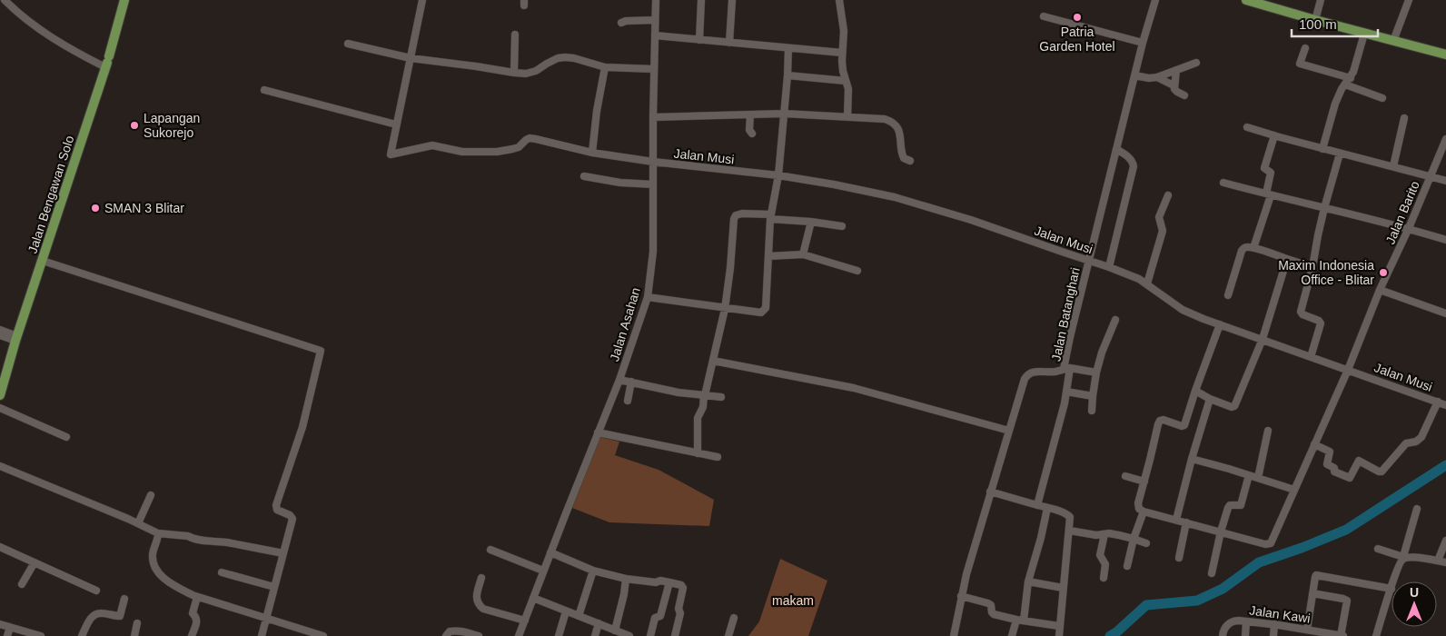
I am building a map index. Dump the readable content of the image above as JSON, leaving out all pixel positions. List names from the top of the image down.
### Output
{
  "streets": {
    "main road": ["Jalan Bengawan Solo"],
    "street": [
      "Jalan Musi",
      "Jalan Barito",
      "Jalan Batanghari",
      "Jalan Asahan",
      "Jalan Kawi"
    ]
  },
  "crossings": [
    ["Jalan Musi", "Jalan Barito"],
    ["Jalan Musi", "Jalan Batanghari"],
    ["Jalan Musi", "Jalan Asahan"]
  ],
  "parks": ["makam"],
  "places": [
    "Patria Garden Hotel",
    "Lapangan Sukorejo",
    "SMAN 3 Blitar",
    "Maxim Indonesia Office - Blitar"
  ],
  "scale_bar": "100 m",
  "north": "top"
}
